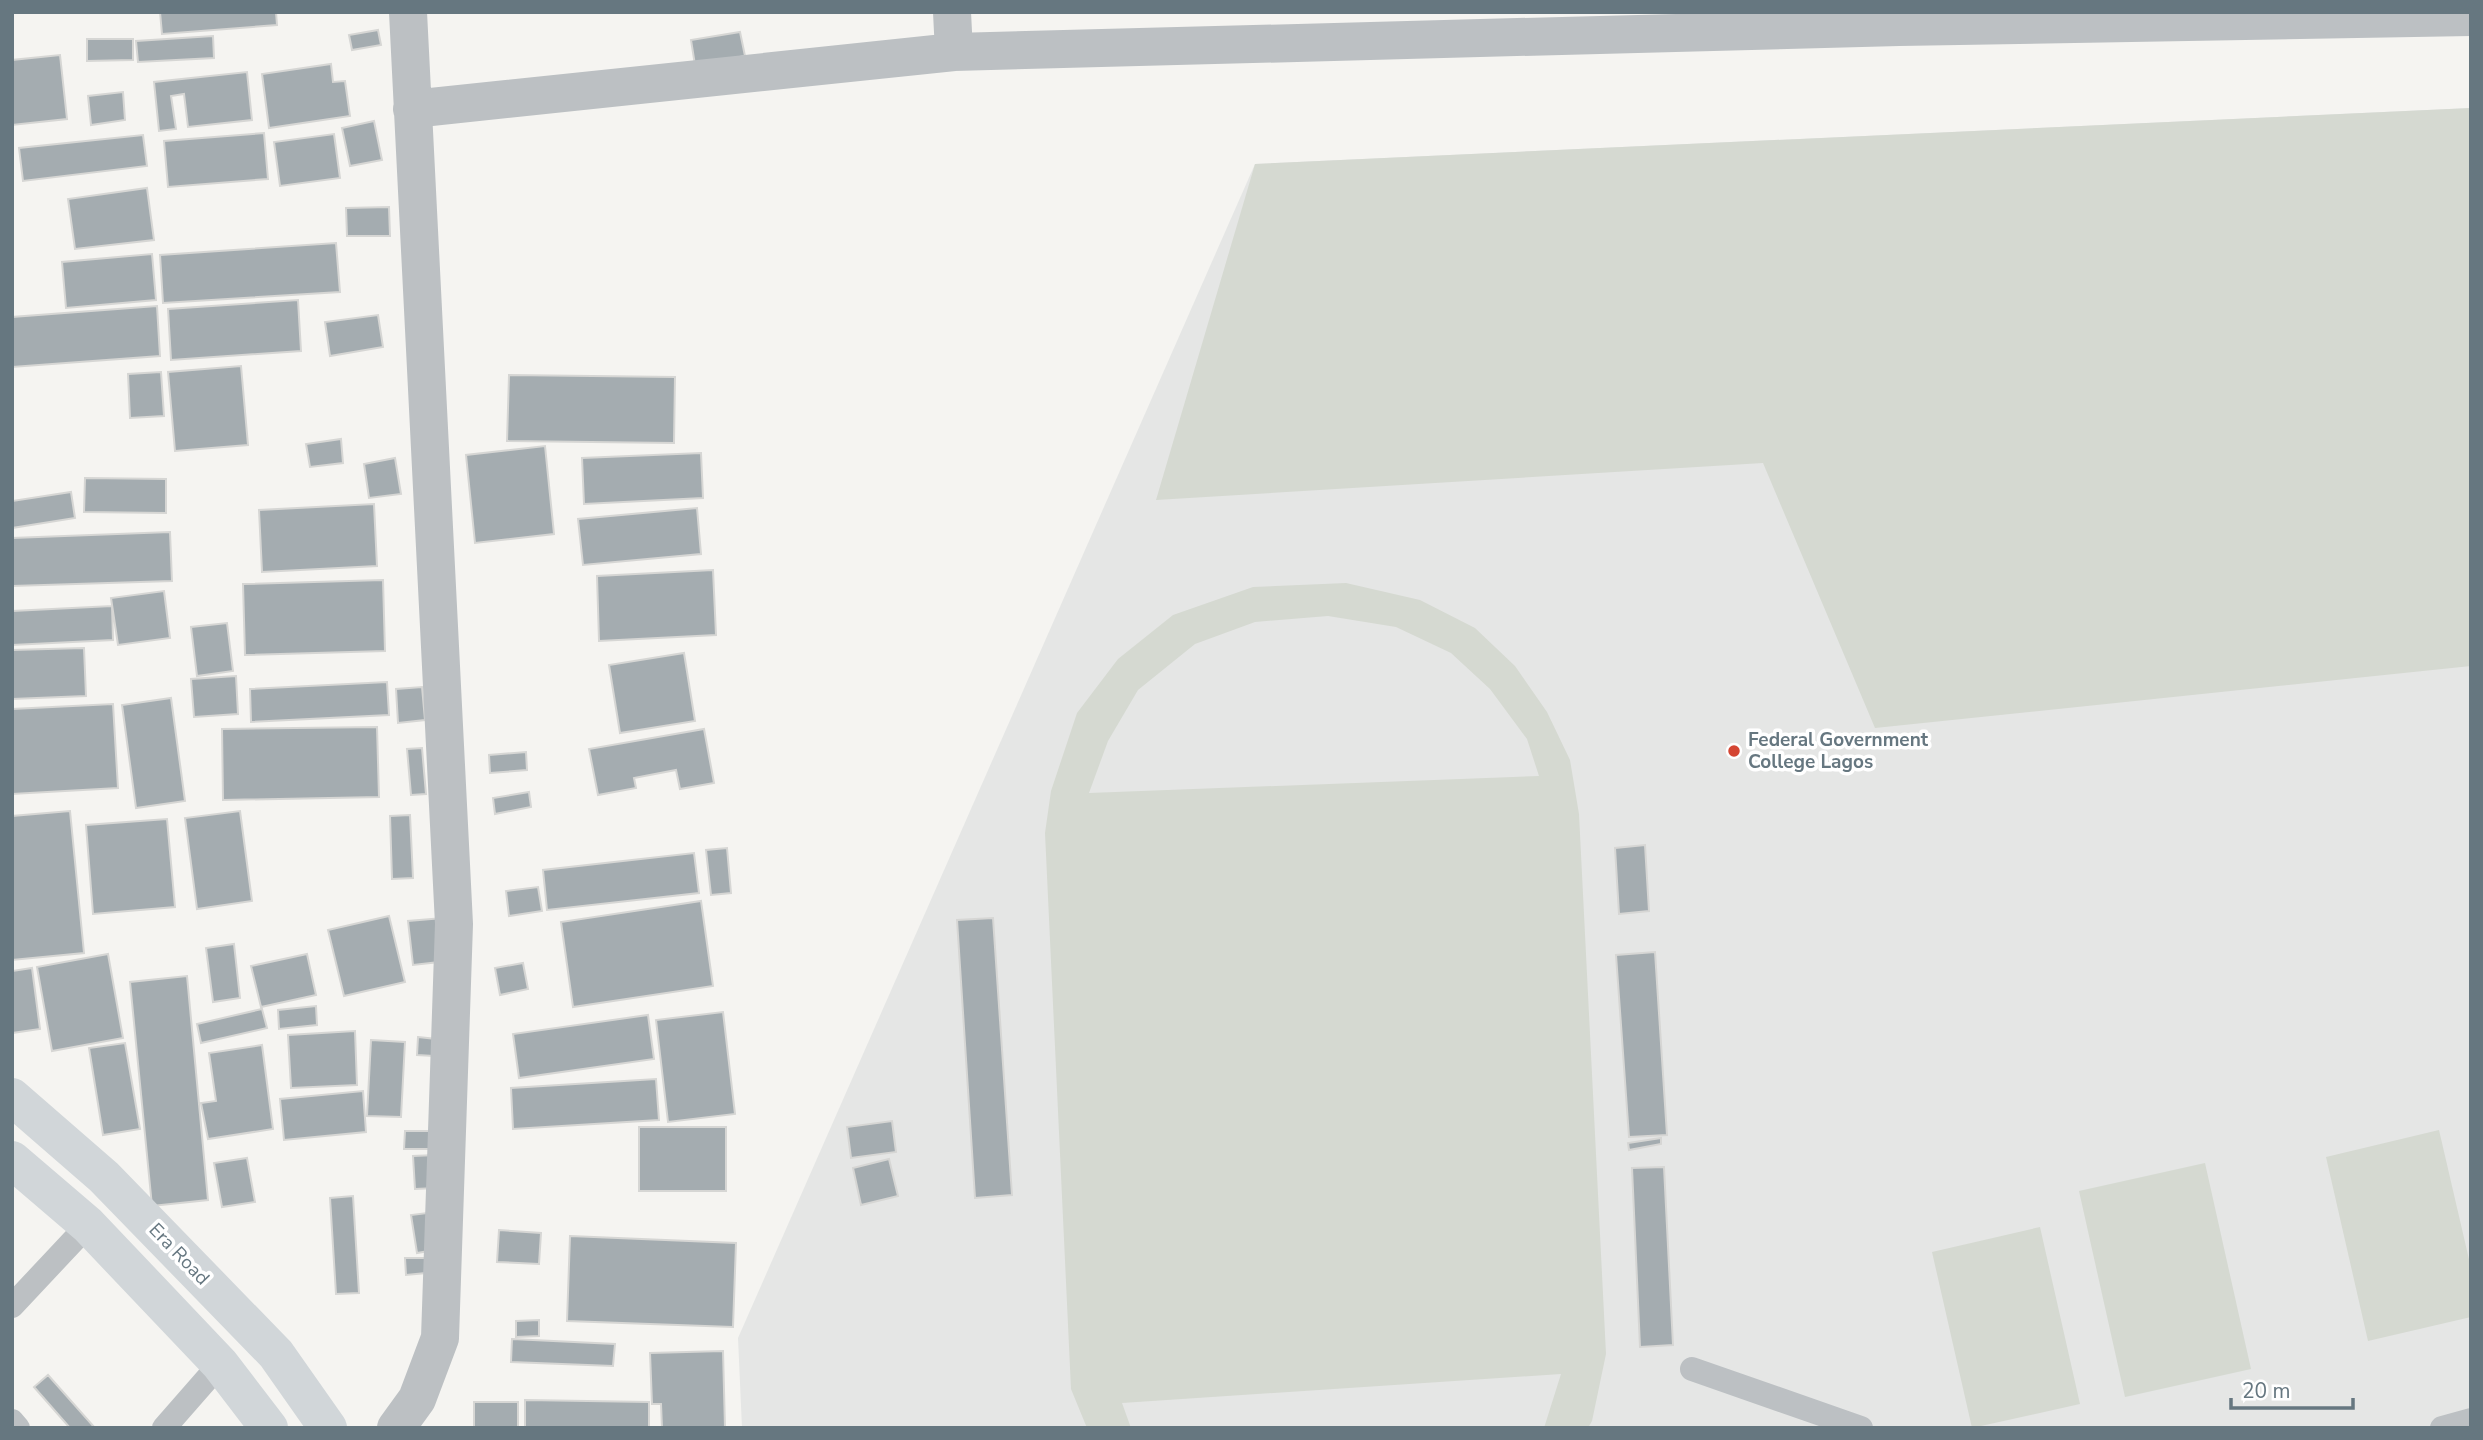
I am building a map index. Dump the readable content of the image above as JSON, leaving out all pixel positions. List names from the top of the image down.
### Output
{
  "streets": {
    "main road": ["Era Road"]
  },
  "places": ["Federal Government College Lagos"],
  "scale_bar": "20 m"
}
